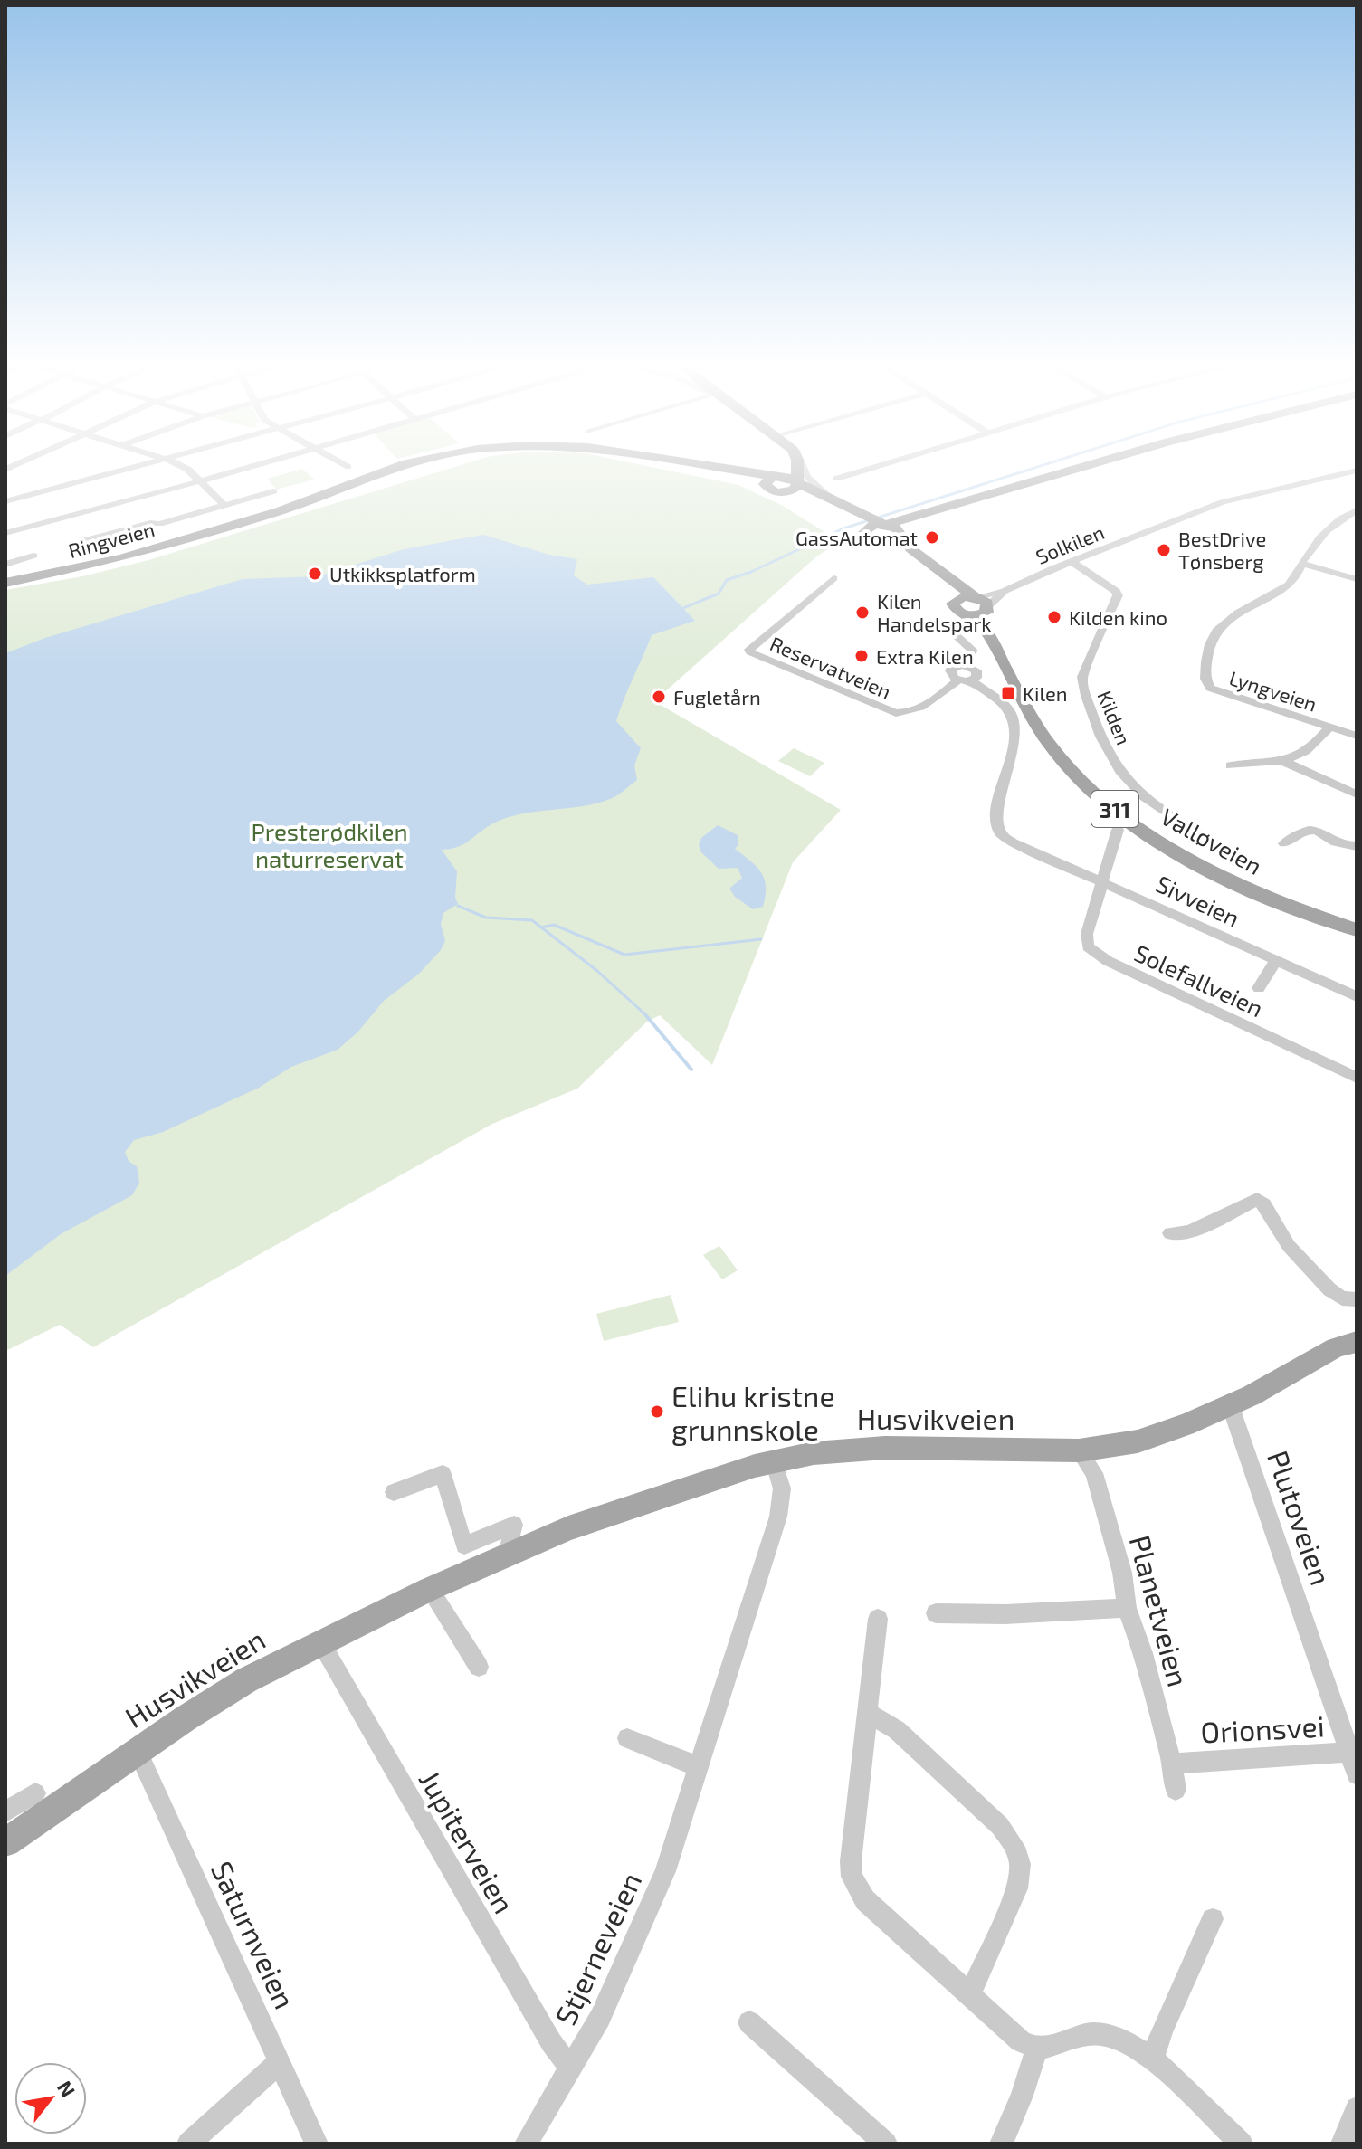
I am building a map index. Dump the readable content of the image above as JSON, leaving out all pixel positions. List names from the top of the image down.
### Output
{
  "streets": {
    "main road": [
      "Ringveien",
      "311",
      "Valløveien",
      "Husvikveien"
    ],
    "street": [
      "Solkilen",
      "Reservatveien",
      "Lyngveien",
      "Kilden",
      "Sivveien",
      "Solefallveien",
      "Plutoveien",
      "Planetveien",
      "Orionsvei",
      "Jupiterveien",
      "Saturnveien",
      "Stjerneveien"
    ]
  },
  "crossings": [
    ["Ringveien", "Valløveien"],
    ["Solkilen", "Kilden"],
    ["Solkilen", "Valløveien"],
    ["Sivveien", "Solefallveien"],
    ["Husvikveien", "Plutoveien"],
    ["Husvikveien", "Planetveien"],
    ["Husvikveien", "Jupiterveien"],
    ["Husvikveien", "Saturnveien"],
    ["Husvikveien", "Stjerneveien"],
    ["Plutoveien", "Orionsvei"],
    ["Planetveien", "Orionsvei"],
    ["Jupiterveien", "Stjerneveien"]
  ],
  "parks": ["Presterødkilen naturreservat"],
  "places": {
    "other": [
      "GassAutomat",
      "BestDrive Tønsberg",
      "Utkikksplatform",
      "Kilen Handelspark",
      "Kilden kino",
      "Extra Kilen",
      "Fugletårn",
      "Elihu kristne grunnskole"
    ],
    "transit": ["Kilen"]
  },
  "north": "top right"
}
